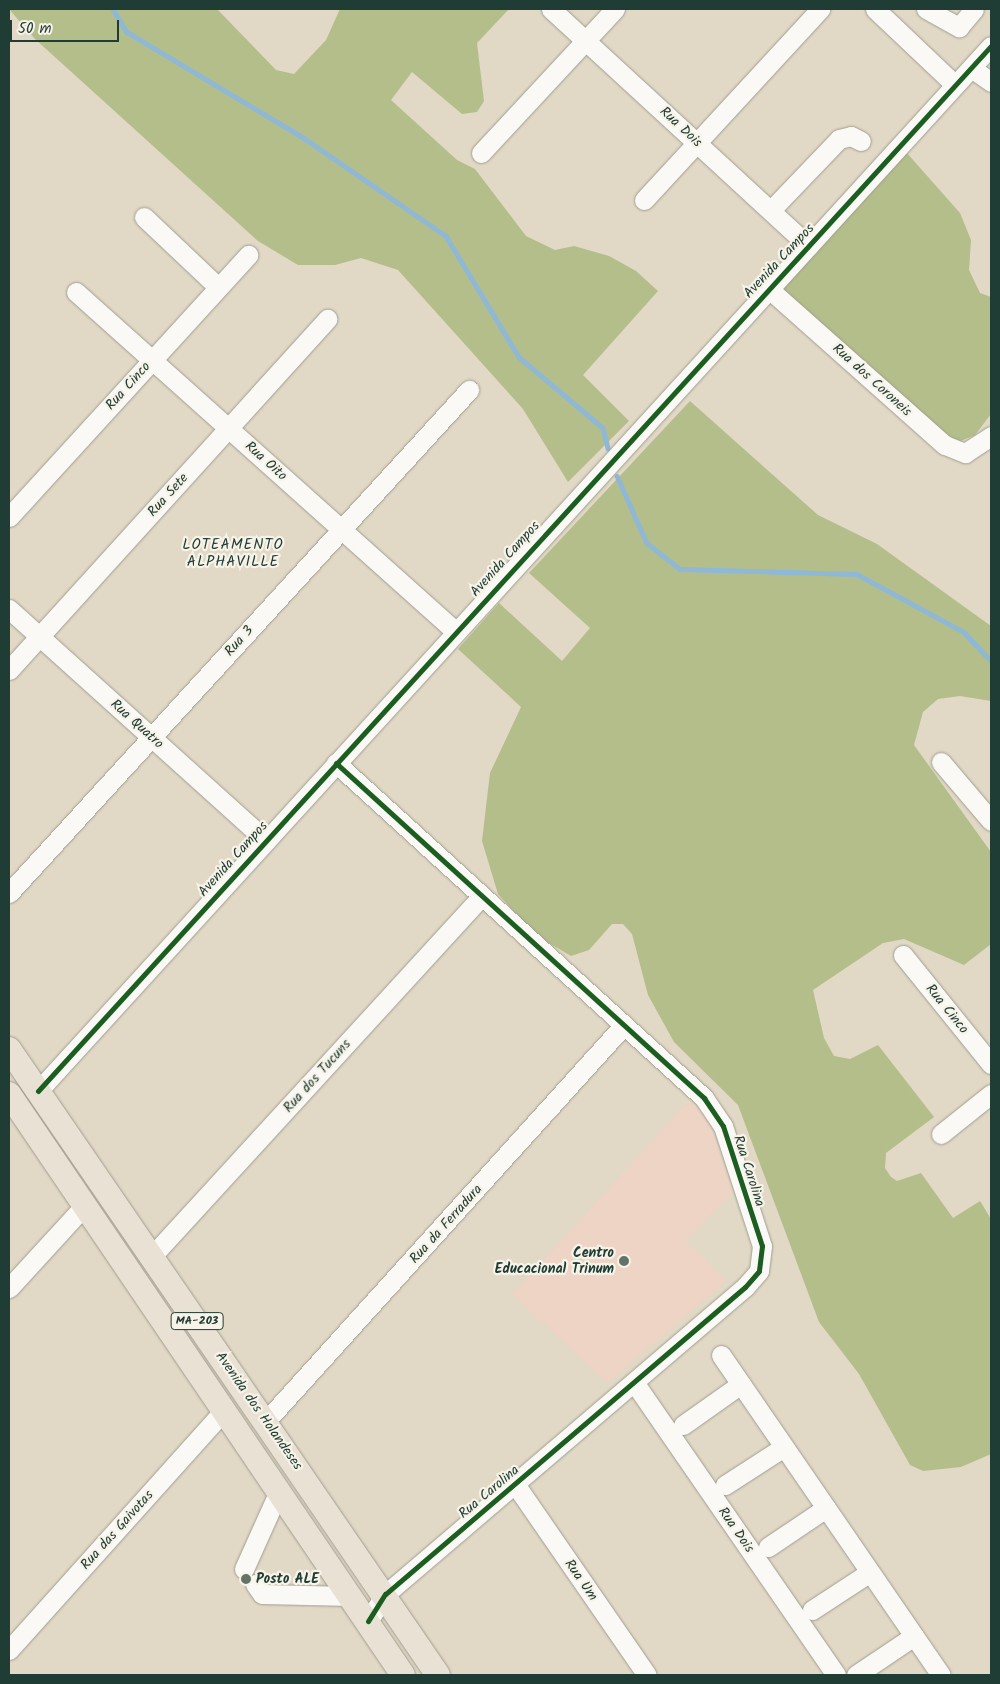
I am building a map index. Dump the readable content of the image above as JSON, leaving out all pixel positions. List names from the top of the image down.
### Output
{
  "streets": {
    "main road": ["MA-203", "Avenida dos Holandeses"],
    "street": [
      "Rua Dois",
      "Avenida Campos",
      "Rua dos Coroneis",
      "Rua Cinco",
      "Rua Oito",
      "Rua Sete",
      "Rua 3",
      "Rua Quatro",
      "Rua dos Tucuns",
      "Rua Carolina",
      "Rua da Ferradura",
      "Rua das Gaivotas",
      "Rua Um"
    ]
  },
  "crossings": [
    ["Rua Dois", "Avenida Campos"],
    ["Rua Dois", "Rua Carolina"],
    ["Avenida Campos", "Rua dos Coroneis"],
    ["Avenida Campos", "Rua Oito"],
    ["Avenida Campos", "Rua Quatro"],
    ["Avenida Campos", "Rua Carolina"],
    ["Avenida Campos", "Avenida dos Holandeses"],
    ["Rua Cinco", "Rua Oito"],
    ["Rua Oito", "Rua Sete"],
    ["Rua Oito", "Rua 3"],
    ["Rua Sete", "Rua Quatro"],
    ["Rua 3", "Rua Quatro"],
    ["Rua dos Tucuns", "Rua Carolina"],
    ["Rua dos Tucuns", "Avenida dos Holandeses"],
    ["Rua Carolina", "Rua da Ferradura"],
    ["Rua Carolina", "Avenida dos Holandeses"],
    ["Rua Carolina", "Rua Um"],
    ["Rua da Ferradura", "Avenida dos Holandeses"],
    ["Avenida dos Holandeses", "Rua das Gaivotas"]
  ],
  "districts": ["LOTEAMENTO ALPHAVILLE"],
  "places": ["Centro Educacional Trinum", "Posto ALE"],
  "scale_bar": "50 m"
}
